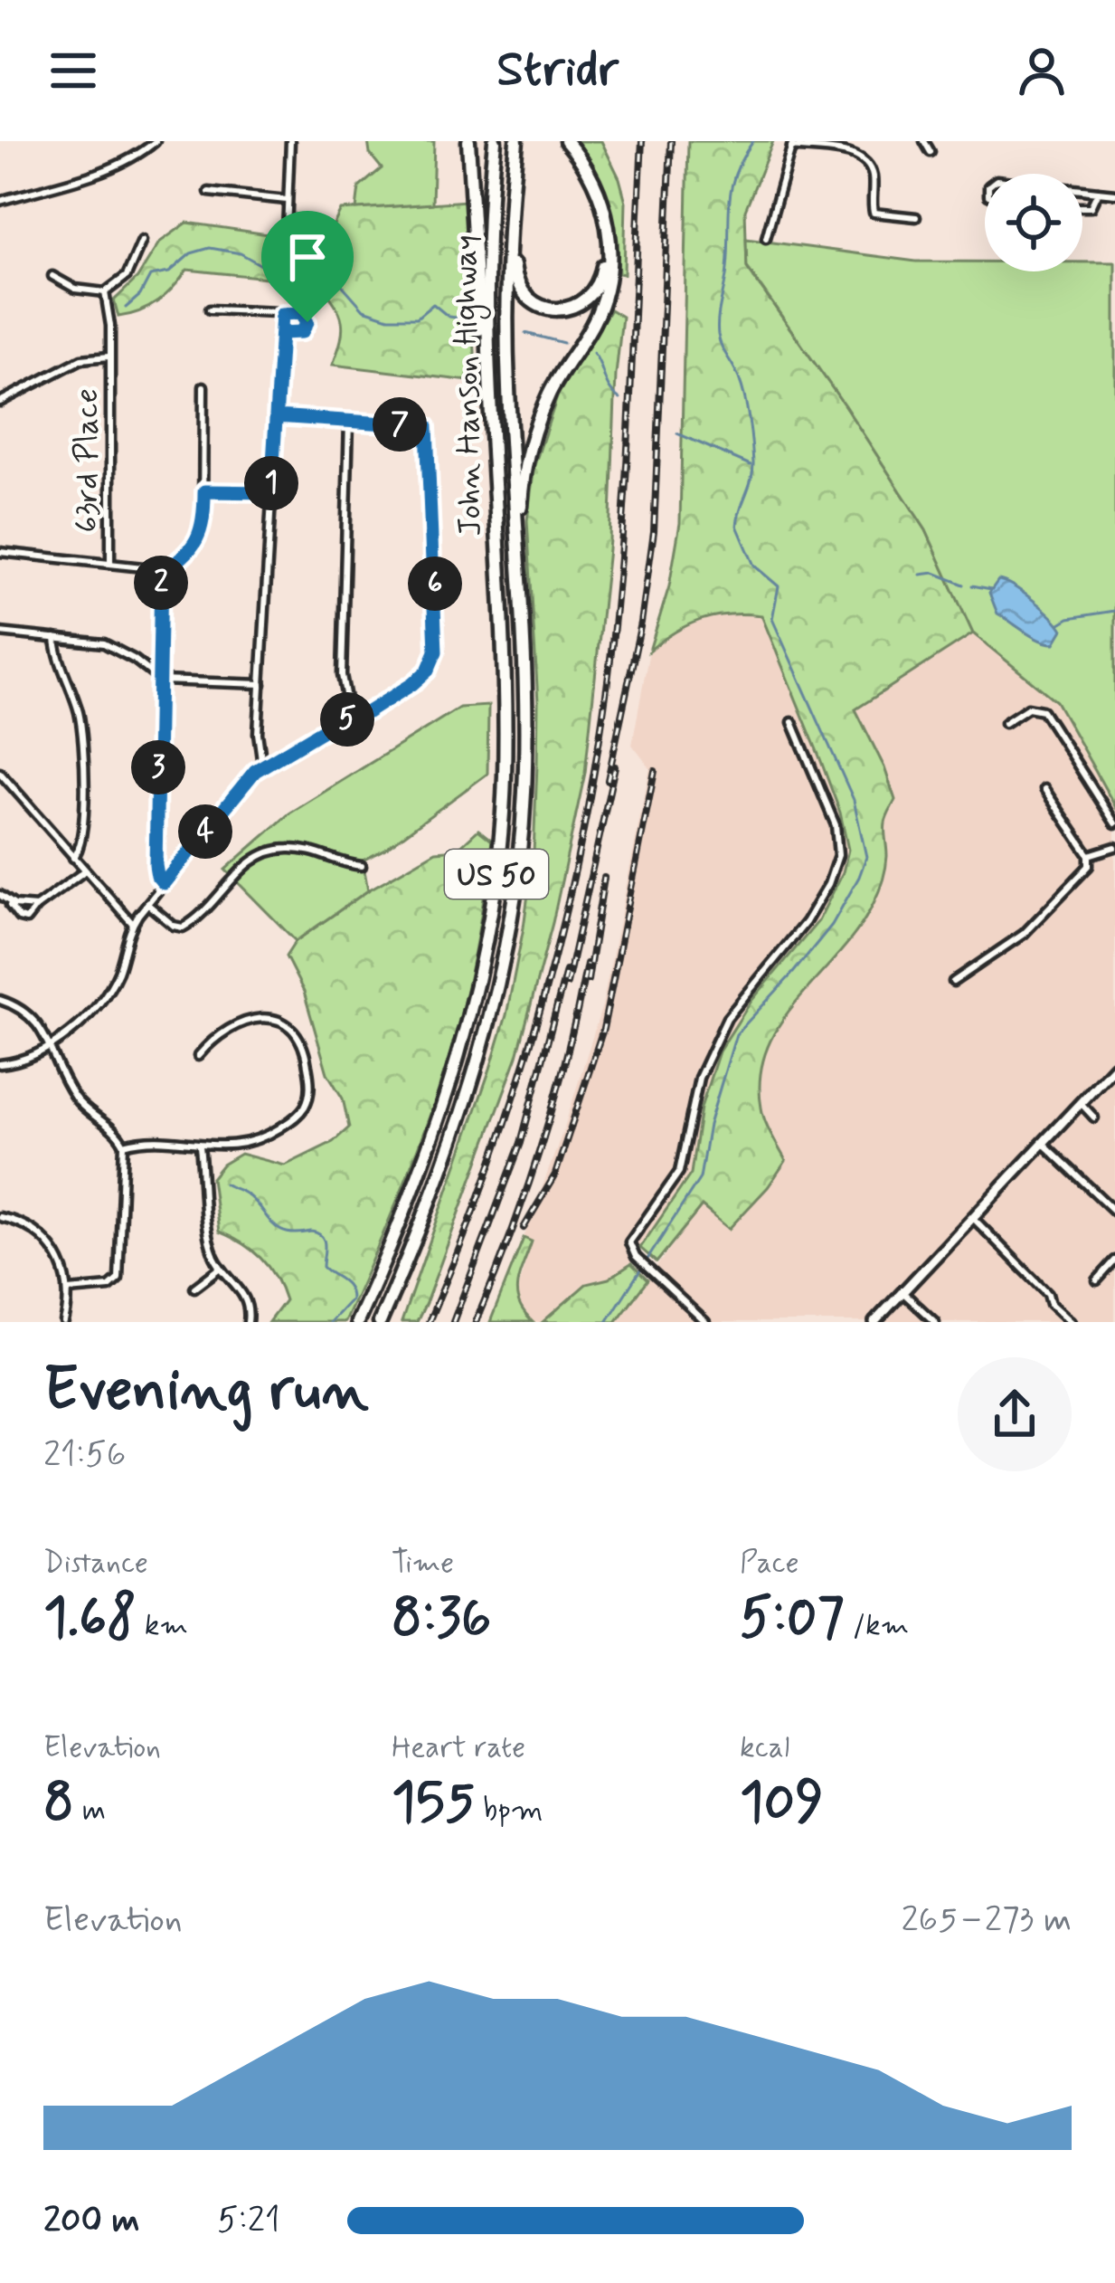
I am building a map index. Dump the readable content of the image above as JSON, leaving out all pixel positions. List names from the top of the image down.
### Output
{
  "streets": {
    "highway": ["John Hanson Highway", "US 50"],
    "street": ["63rd Place"]
  },
  "page": {
    "header": "Stridr",
    "pins": [
      "7",
      "1",
      "2",
      "6",
      "5",
      "3",
      "4"
    ],
    "heading": ["Evening run", "21:56"],
    "stats": [
      ["Distance", "1.68 km"],
      ["Time", "8:36"],
      ["Pace", "5:07 /km"],
      ["Elevation", "8 m"],
      ["Heart rate", "155 bpm"],
      ["kcal", "109"]
    ],
    "chart": ["Elevation", "265–273 m"],
    "list": [
      {
        "name": "200 m",
        "note": "5:21"
      }
    ]
  }
}
